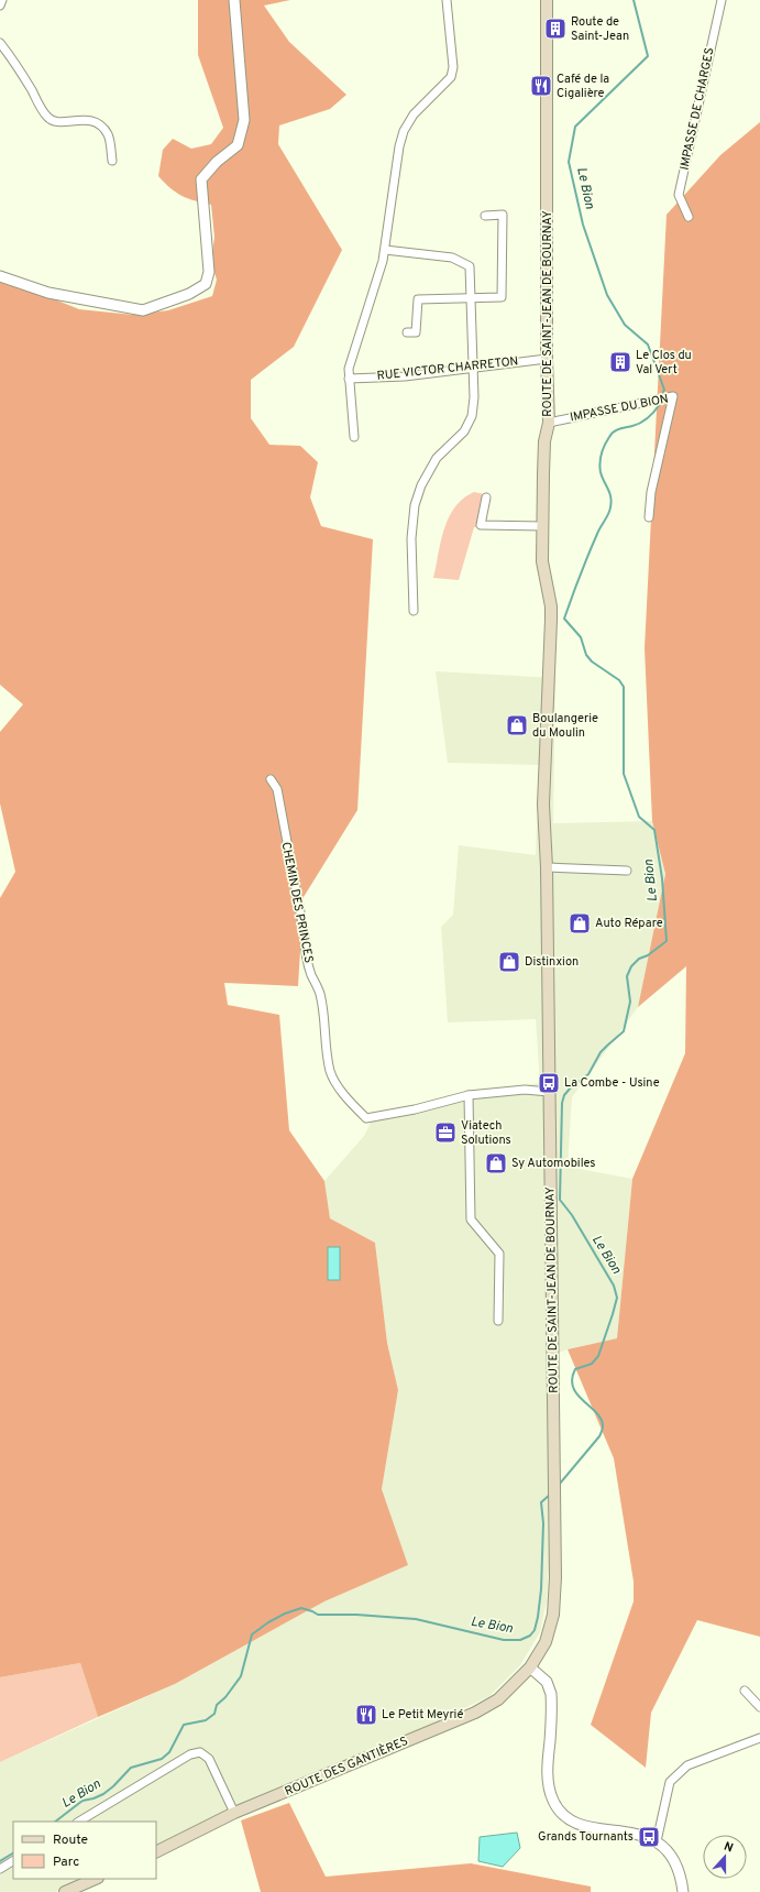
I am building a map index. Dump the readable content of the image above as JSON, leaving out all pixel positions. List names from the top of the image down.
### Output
{
  "streets": {
    "main road": ["ROUTE DE SAINT-JEAN DE BOURNAY", "ROUTE DES GANTIÈRES"],
    "street": [
      "IMPASSE DE CHARGES",
      "RUE VICTOR CHARRETON",
      "IMPASSE DU BION",
      "CHEMIN DES PRINCES"
    ]
  },
  "crossings": [
    ["ROUTE DE SAINT-JEAN DE BOURNAY", "RUE VICTOR CHARRETON"],
    ["ROUTE DE SAINT-JEAN DE BOURNAY", "IMPASSE DU BION"],
    ["ROUTE DE SAINT-JEAN DE BOURNAY", "CHEMIN DES PRINCES"],
    ["ROUTE DE SAINT-JEAN DE BOURNAY", "ROUTE DES GANTIÈRES"]
  ],
  "water": ["Le Bion"],
  "places": {
    "building": ["Route de Saint-Jean", "Le Clos du Val Vert"],
    "restaurant": ["Café de la Cigalière", "Le Petit Meyrié"],
    "shop": [
      "Boulangerie du Moulin",
      "Auto Répare",
      "Distinxion",
      "Sy Automobiles"
    ],
    "bus stop": ["La Combe - Usine", "Grands Tournants"],
    "office": ["Viatech Solutions"]
  },
  "legend": ["Route", "Parc"],
  "north": "top"
}
